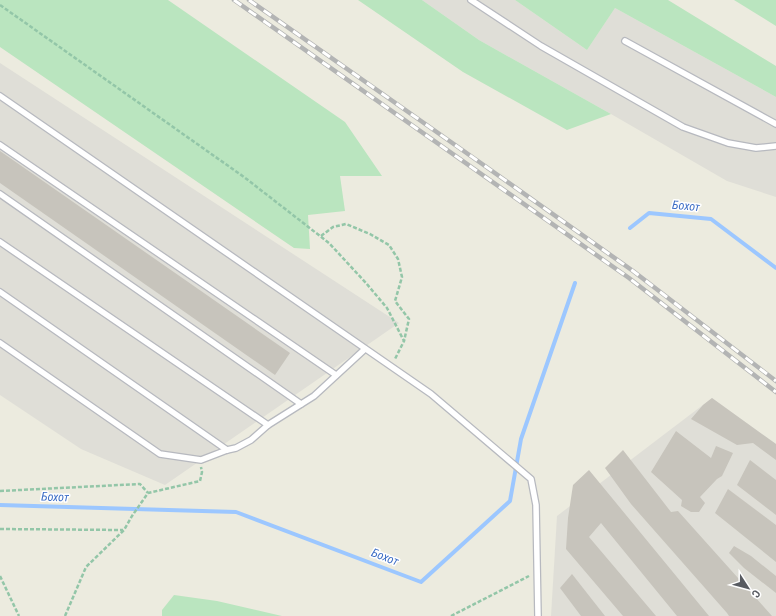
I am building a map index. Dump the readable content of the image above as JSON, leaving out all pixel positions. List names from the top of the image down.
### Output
{
  "water": ["Бохот"],
  "north": "bottom right"
}
